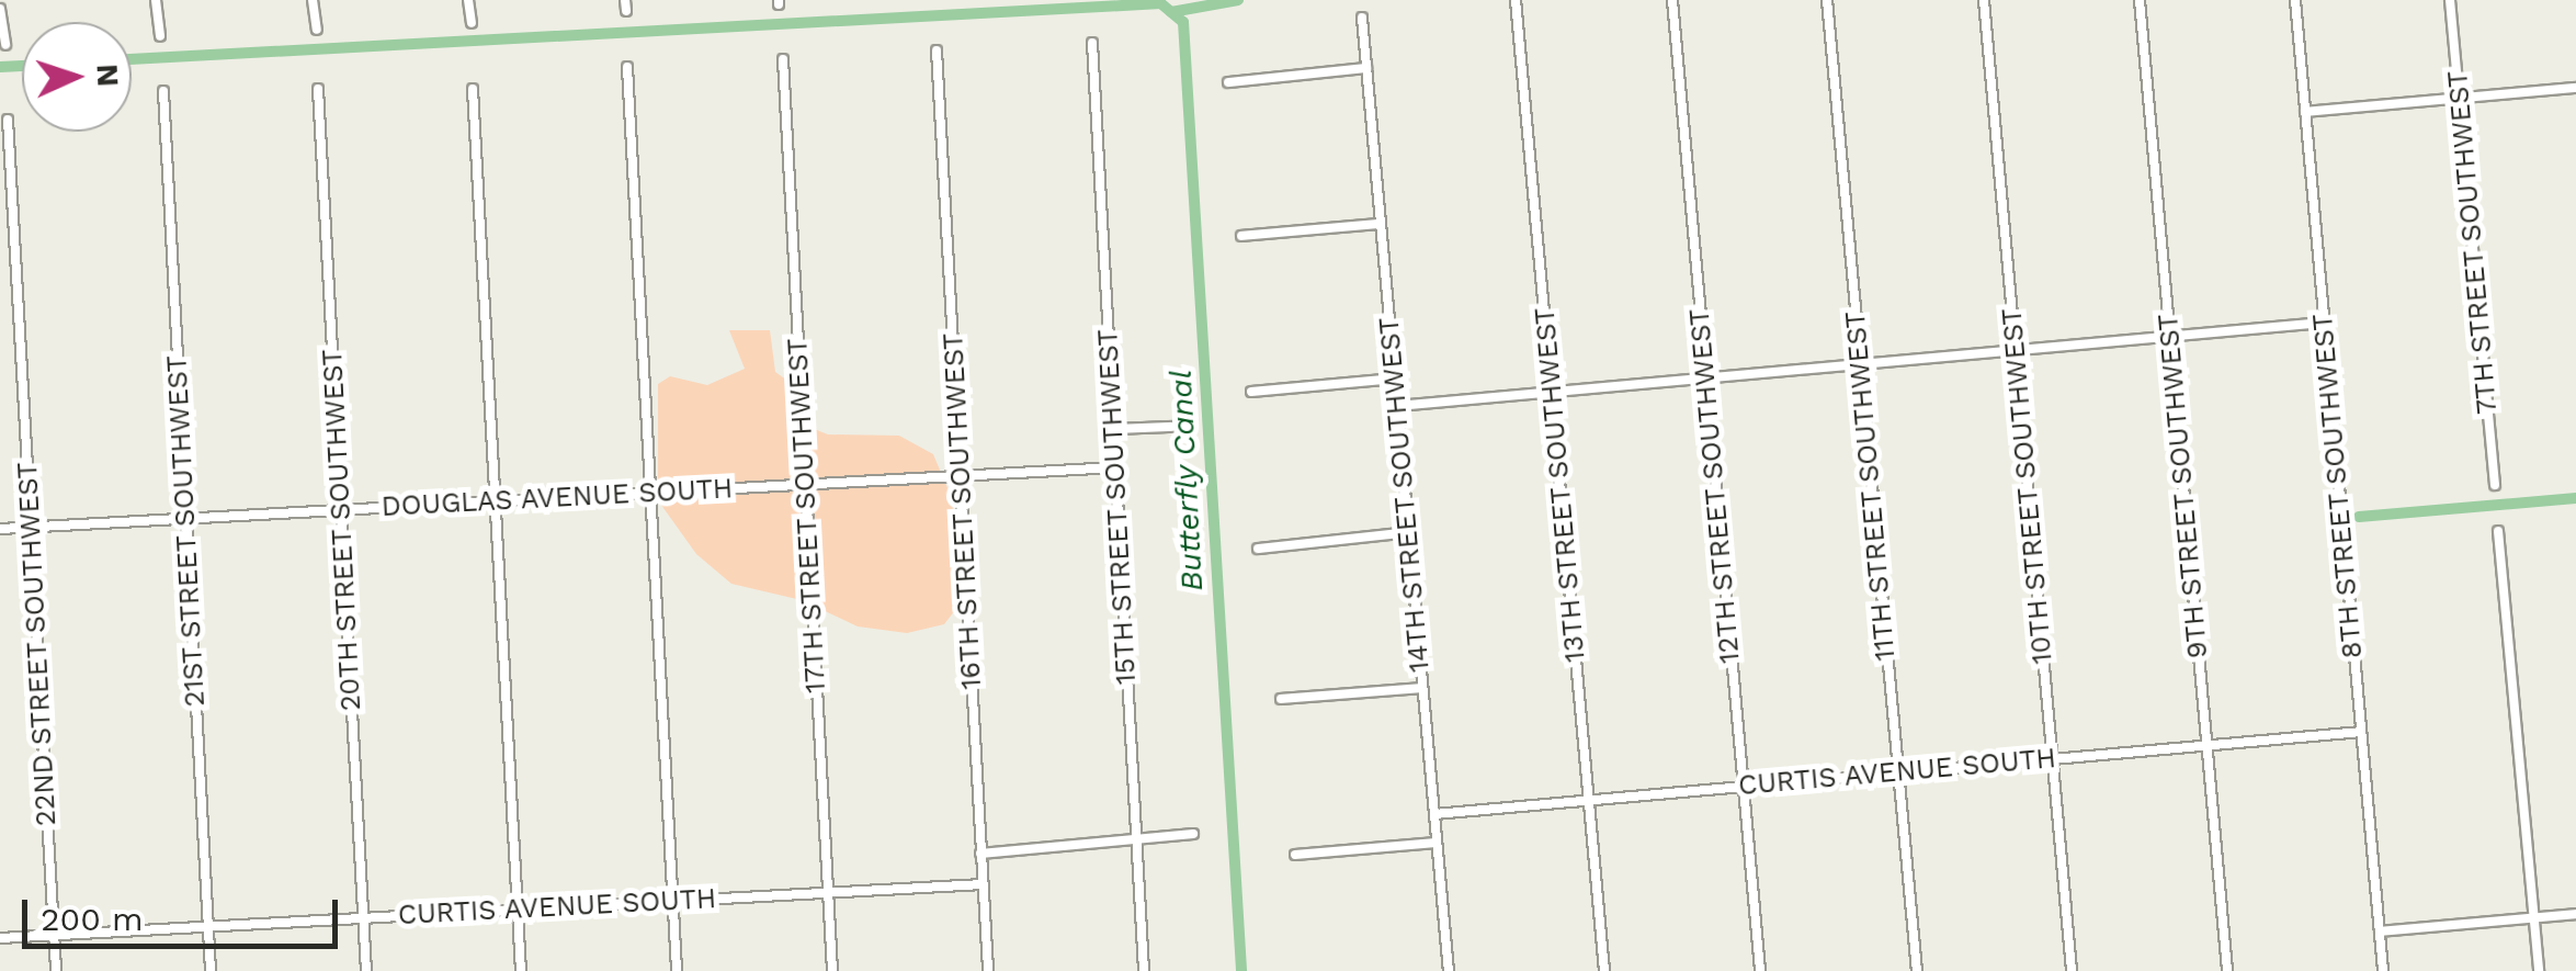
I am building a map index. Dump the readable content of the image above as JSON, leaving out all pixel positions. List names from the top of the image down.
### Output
{
  "streets": {
    "street": [
      "7TH STREET SOUTHWEST",
      "13TH STREET SOUTHWEST",
      "12TH STREET SOUTHWEST",
      "11TH STREET SOUTHWEST",
      "10TH STREET SOUTHWEST",
      "9TH STREET SOUTHWEST",
      "8TH STREET SOUTHWEST",
      "14TH STREET SOUTHWEST",
      "DOUGLAS AVENUE SOUTH",
      "15TH STREET SOUTHWEST",
      "16TH STREET SOUTHWEST",
      "17TH STREET SOUTHWEST",
      "20TH STREET SOUTHWEST",
      "21ST STREET SOUTHWEST",
      "22ND STREET SOUTHWEST",
      "CURTIS AVENUE SOUTH"
    ]
  },
  "crossings": [
    ["13TH STREET SOUTHWEST", "CURTIS AVENUE SOUTH"],
    ["12TH STREET SOUTHWEST", "CURTIS AVENUE SOUTH"],
    ["11TH STREET SOUTHWEST", "CURTIS AVENUE SOUTH"],
    ["10TH STREET SOUTHWEST", "CURTIS AVENUE SOUTH"],
    ["9TH STREET SOUTHWEST", "CURTIS AVENUE SOUTH"],
    ["8TH STREET SOUTHWEST", "CURTIS AVENUE SOUTH"],
    ["14TH STREET SOUTHWEST", "CURTIS AVENUE SOUTH"],
    ["DOUGLAS AVENUE SOUTH", "15TH STREET SOUTHWEST"],
    ["DOUGLAS AVENUE SOUTH", "16TH STREET SOUTHWEST"],
    ["DOUGLAS AVENUE SOUTH", "17TH STREET SOUTHWEST"],
    ["DOUGLAS AVENUE SOUTH", "20TH STREET SOUTHWEST"],
    ["DOUGLAS AVENUE SOUTH", "21ST STREET SOUTHWEST"],
    ["DOUGLAS AVENUE SOUTH", "22ND STREET SOUTHWEST"],
    ["16TH STREET SOUTHWEST", "CURTIS AVENUE SOUTH"],
    ["17TH STREET SOUTHWEST", "CURTIS AVENUE SOUTH"],
    ["20TH STREET SOUTHWEST", "CURTIS AVENUE SOUTH"],
    ["21ST STREET SOUTHWEST", "CURTIS AVENUE SOUTH"],
    ["22ND STREET SOUTHWEST", "CURTIS AVENUE SOUTH"]
  ],
  "water": ["Butterfly Canal"],
  "scale_bar": "200 m",
  "north": "right"
}
